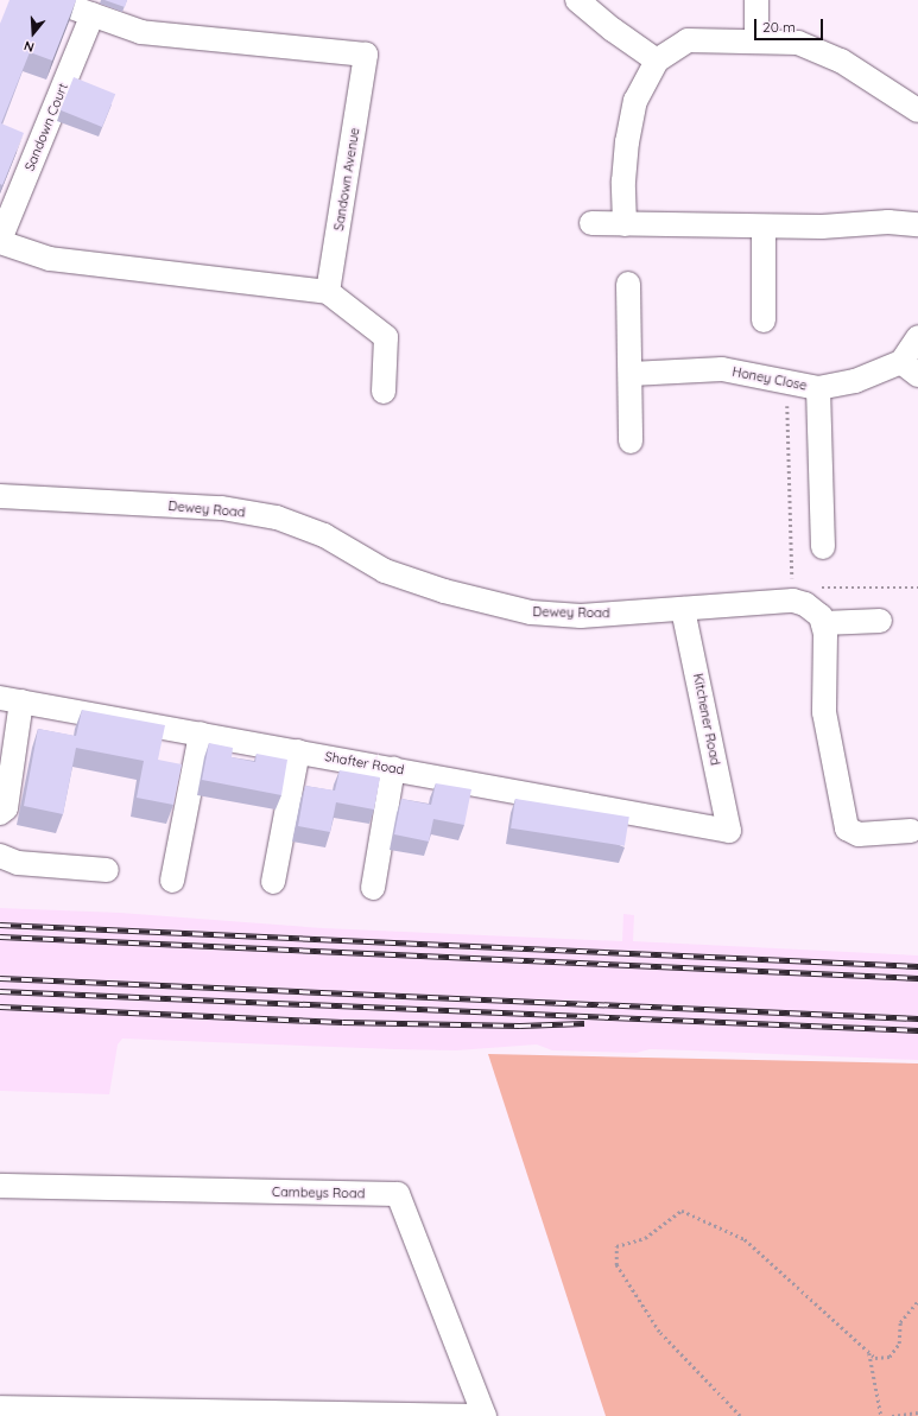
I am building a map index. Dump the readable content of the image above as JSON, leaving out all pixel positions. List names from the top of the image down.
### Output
{
  "streets": {
    "street": [
      "Sandown Court",
      "Sandown Avenue",
      "Honey Close",
      "Dewey Road",
      "Kitchener Road",
      "Shafter Road",
      "Cambeys Road"
    ]
  },
  "crossings": [
    ["Sandown Court", "Sandown Avenue"],
    ["Dewey Road", "Kitchener Road"],
    ["Kitchener Road", "Shafter Road"]
  ],
  "scale_bar": "20 m",
  "north": "bottom"
}
